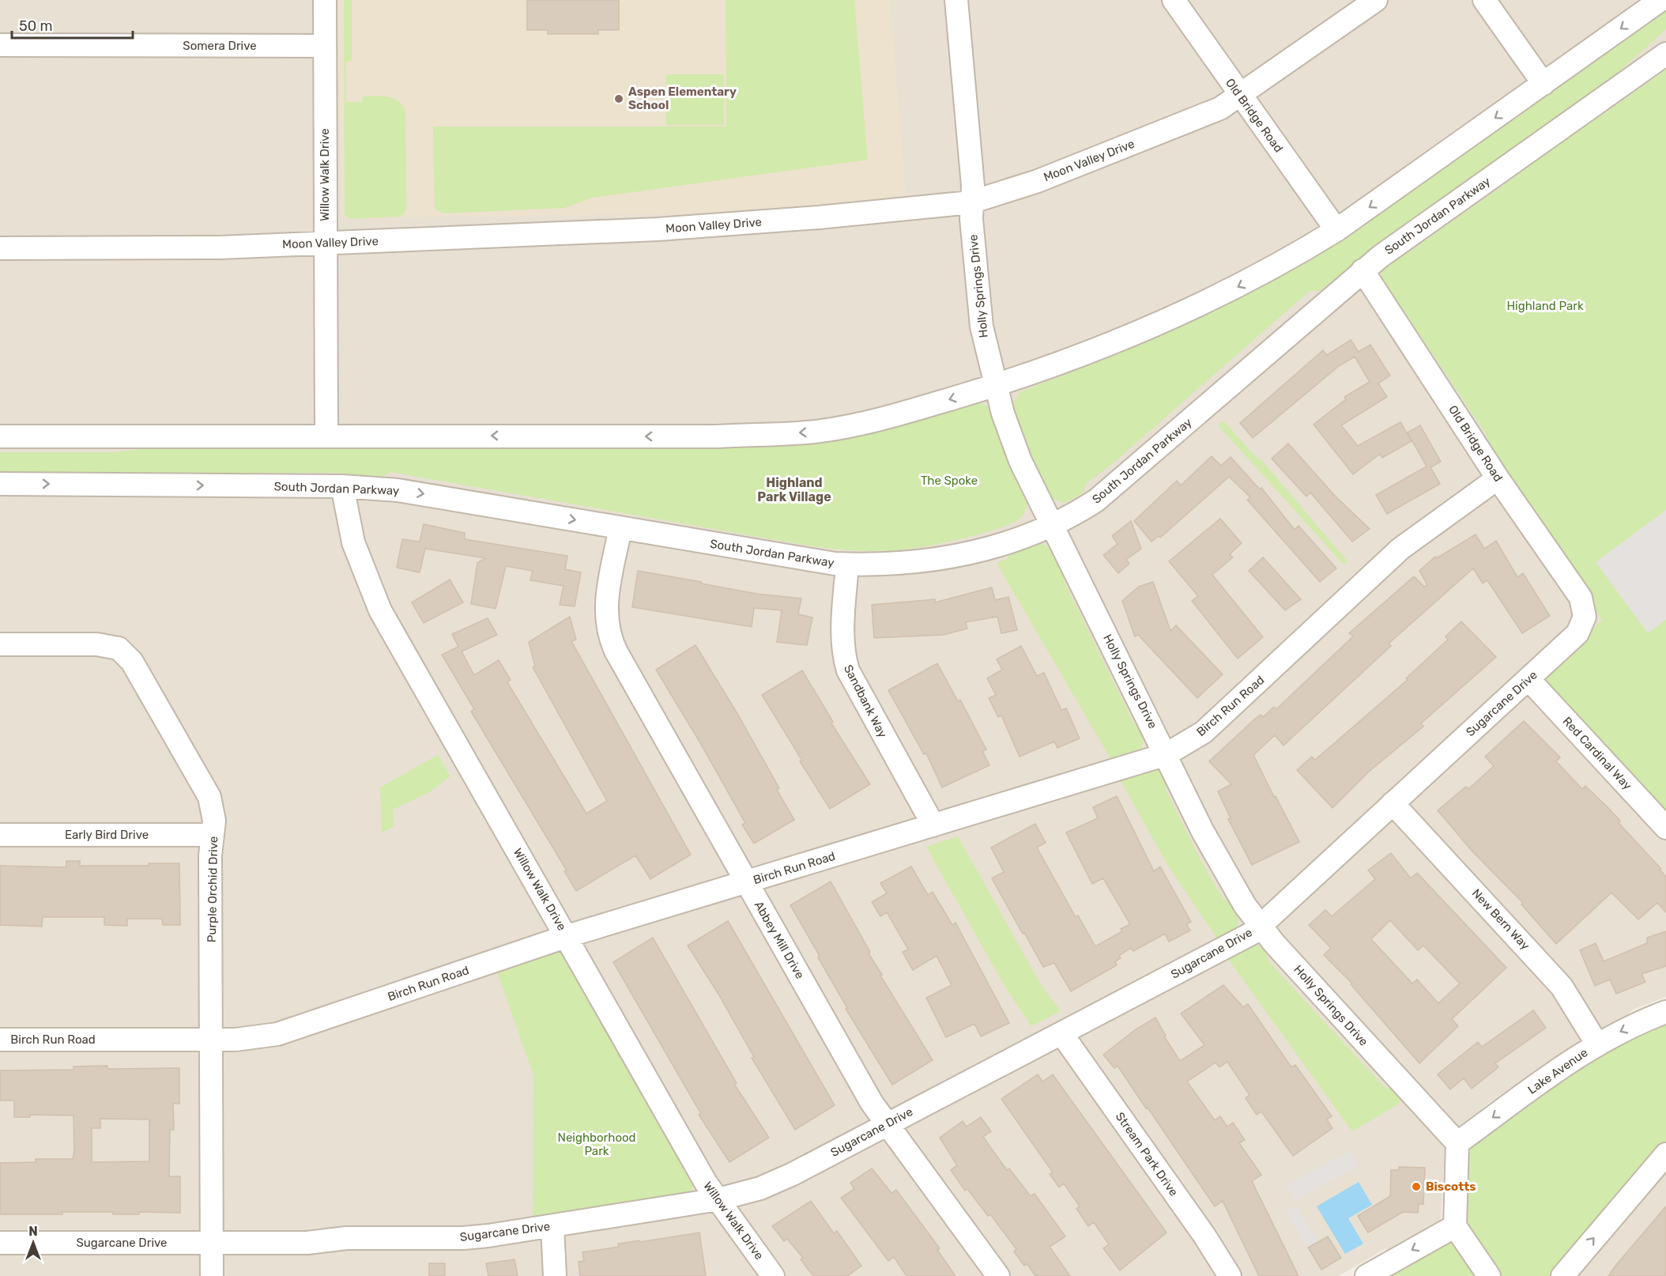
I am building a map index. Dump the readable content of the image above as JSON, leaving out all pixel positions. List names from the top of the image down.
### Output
{
  "streets": {
    "street": [
      "Somera Drive",
      "Old Bridge Road",
      "Moon Valley Drive",
      "Willow Walk Drive",
      "South Jordan Parkway",
      "Holly Springs Drive",
      "Sandbank Way",
      "Sugarcane Drive",
      "Birch Run Road",
      "Red Cardinal Way",
      "Early Bird Drive",
      "Purple Orchid Drive",
      "New Bern Way",
      "Abbey Mill Drive",
      "Lake Avenue",
      "Stream Park Drive"
    ]
  },
  "crossings": [
    ["Somera Drive", "Willow Walk Drive"],
    ["Old Bridge Road", "Moon Valley Drive"],
    ["Old Bridge Road", "South Jordan Parkway"],
    ["Old Bridge Road", "Sugarcane Drive"],
    ["Old Bridge Road", "Birch Run Road"],
    ["Moon Valley Drive", "Willow Walk Drive"],
    ["Moon Valley Drive", "Holly Springs Drive"],
    ["Willow Walk Drive", "South Jordan Parkway"],
    ["Willow Walk Drive", "Sugarcane Drive"],
    ["Willow Walk Drive", "Birch Run Road"],
    ["South Jordan Parkway", "Holly Springs Drive"],
    ["South Jordan Parkway", "Sandbank Way"],
    ["South Jordan Parkway", "Abbey Mill Drive"],
    ["Holly Springs Drive", "Sugarcane Drive"],
    ["Holly Springs Drive", "Birch Run Road"],
    ["Holly Springs Drive", "Lake Avenue"],
    ["Sandbank Way", "Birch Run Road"],
    ["Sugarcane Drive", "Red Cardinal Way"],
    ["Sugarcane Drive", "Purple Orchid Drive"],
    ["Sugarcane Drive", "New Bern Way"],
    ["Sugarcane Drive", "Abbey Mill Drive"],
    ["Sugarcane Drive", "Stream Park Drive"],
    ["Birch Run Road", "Purple Orchid Drive"],
    ["Birch Run Road", "Abbey Mill Drive"],
    ["Early Bird Drive", "Purple Orchid Drive"],
    ["New Bern Way", "Lake Avenue"]
  ],
  "districts": ["Highland Park Village"],
  "parks": ["Highland Park", "The Spoke", "Neighborhood Park"],
  "places": ["Aspen Elementary School", "Biscotts"],
  "scale_bar": "50 m",
  "north": "top"
}
